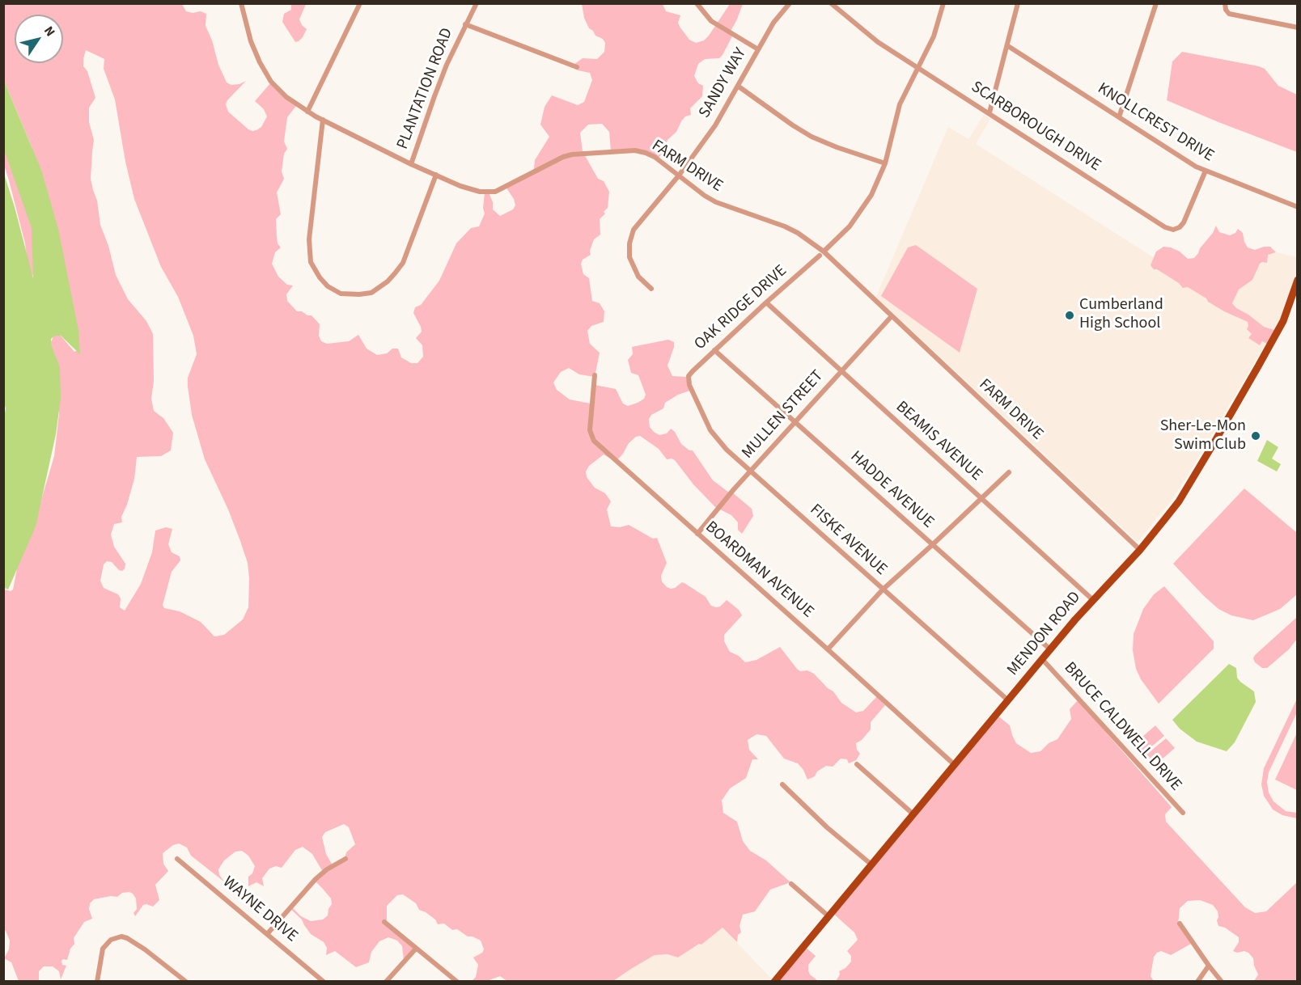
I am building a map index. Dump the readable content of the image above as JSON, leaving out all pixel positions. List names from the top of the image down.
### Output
{
  "streets": {
    "main road": ["MENDON ROAD"],
    "street": [
      "SANDY WAY",
      "PLANTATION ROAD",
      "KNOLLCREST DRIVE",
      "SCARBOROUGH DRIVE",
      "FARM DRIVE",
      "OAK RIDGE DRIVE",
      "MULLEN STREET",
      "BEAMIS AVENUE",
      "HADDE AVENUE",
      "FISKE AVENUE",
      "BOARDMAN AVENUE",
      "BRUCE CALDWELL DRIVE",
      "WAYNE DRIVE"
    ]
  },
  "crossings": [
    ["SANDY WAY", "FARM DRIVE"],
    ["PLANTATION ROAD", "FARM DRIVE"],
    ["KNOLLCREST DRIVE", "SCARBOROUGH DRIVE"],
    ["SCARBOROUGH DRIVE", "OAK RIDGE DRIVE"],
    ["FARM DRIVE", "OAK RIDGE DRIVE"],
    ["FARM DRIVE", "MULLEN STREET"],
    ["FARM DRIVE", "MENDON ROAD"],
    ["OAK RIDGE DRIVE", "BEAMIS AVENUE"],
    ["OAK RIDGE DRIVE", "HADDE AVENUE"],
    ["OAK RIDGE DRIVE", "FISKE AVENUE"],
    ["MULLEN STREET", "BEAMIS AVENUE"],
    ["MULLEN STREET", "HADDE AVENUE"],
    ["MULLEN STREET", "FISKE AVENUE"],
    ["MULLEN STREET", "BOARDMAN AVENUE"],
    ["BEAMIS AVENUE", "MENDON ROAD"],
    ["HADDE AVENUE", "MENDON ROAD"],
    ["FISKE AVENUE", "MENDON ROAD"],
    ["BOARDMAN AVENUE", "MENDON ROAD"],
    ["MENDON ROAD", "BRUCE CALDWELL DRIVE"]
  ],
  "places": ["Cumberland High School", "Sher-Le-Mon Swim Club"],
  "north": "top right"
}
